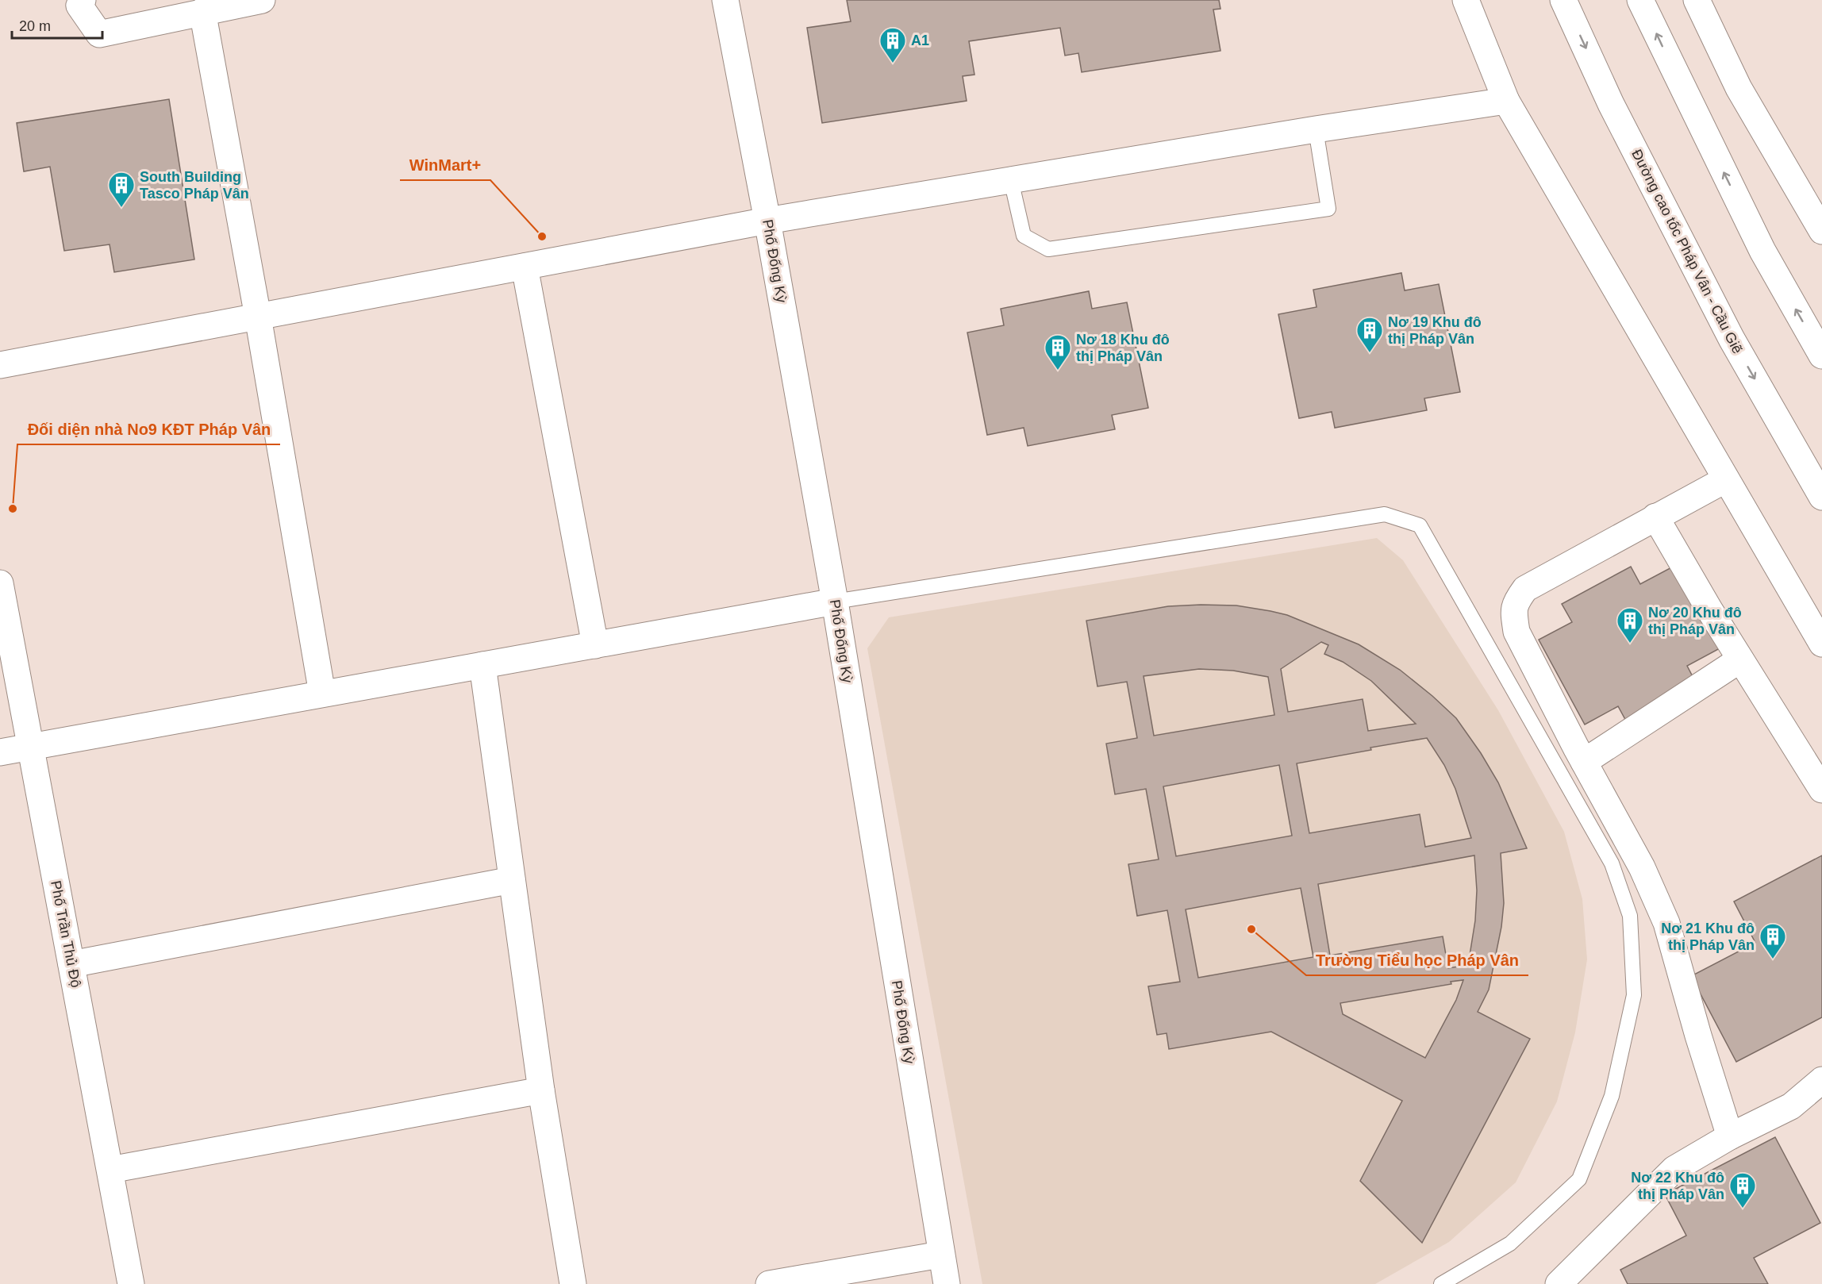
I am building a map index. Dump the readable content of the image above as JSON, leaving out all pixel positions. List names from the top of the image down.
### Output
{
  "streets": {
    "main road": ["Đường cao tốc Pháp Vân - Cầu Giẽ", "Phố Đống Kỳ", "Phố Trần Thủ Độ"]
  },
  "places": {
    "building": [
      "A1",
      "South Building Tasco Pháp Vân",
      "Nơ 19 Khu đô thị Pháp Vân",
      "Nơ 18 Khu đô thị Pháp Vân",
      "Nơ 20 Khu đô thị Pháp Vân",
      "Nơ 21 Khu đô thị Pháp Vân",
      "Nơ 22 Khu đô thị Pháp Vân"
    ],
    "other": ["WinMart+", "Đối diện nhà No9 KĐT Pháp Vân", "Trường Tiểu học Pháp Vân"]
  },
  "scale_bar": "20 m"
}
